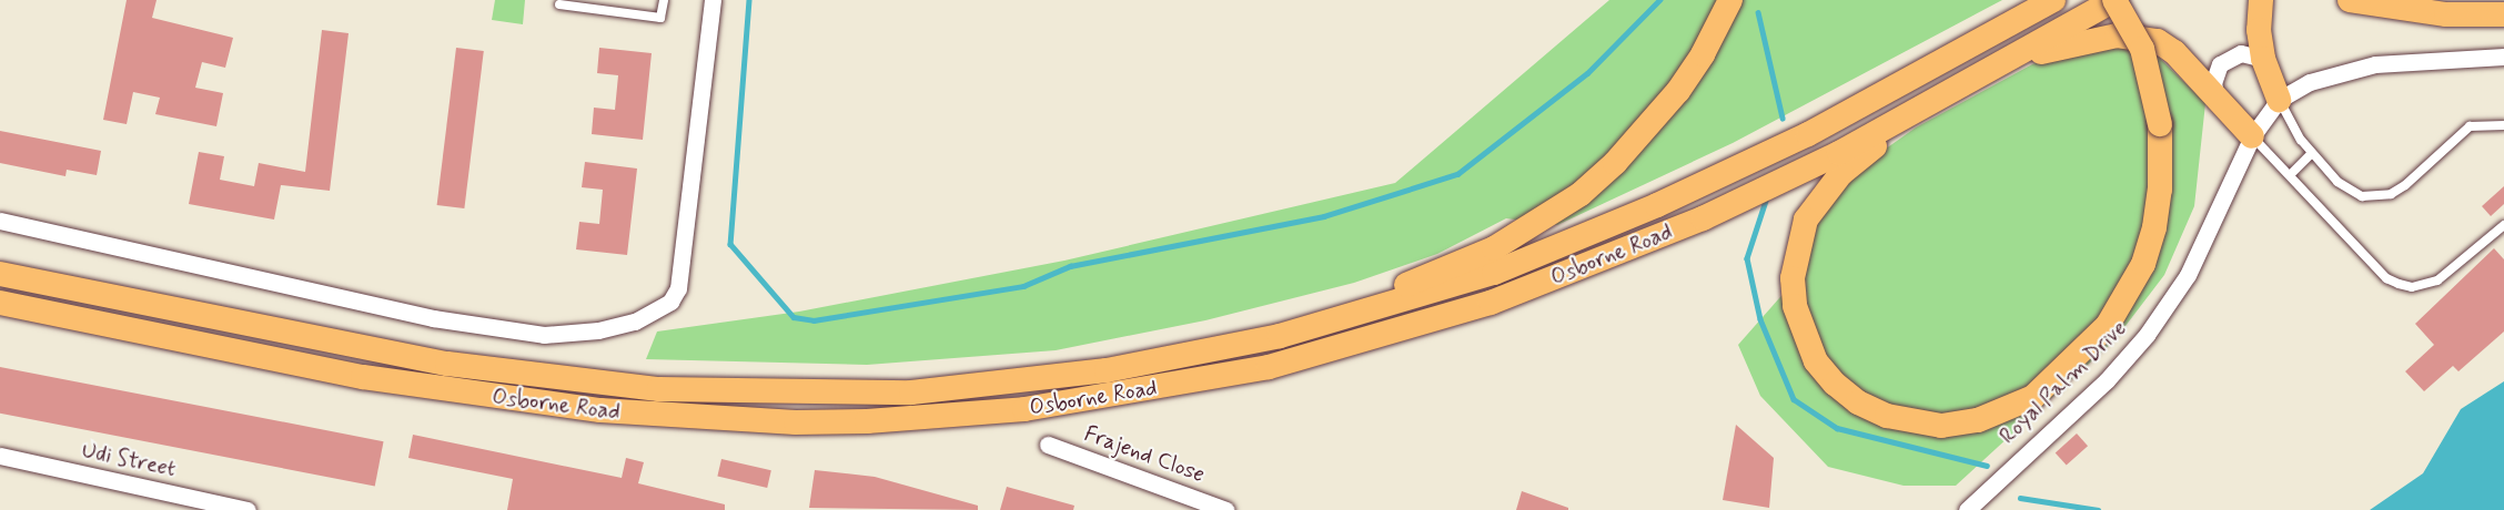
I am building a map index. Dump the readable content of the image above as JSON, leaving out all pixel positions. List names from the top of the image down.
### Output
{
  "streets": {
    "main road": ["Osborne Road"],
    "street": ["Royal Palm Drive", "Frajend Close", "Udi Street"]
  }
}
